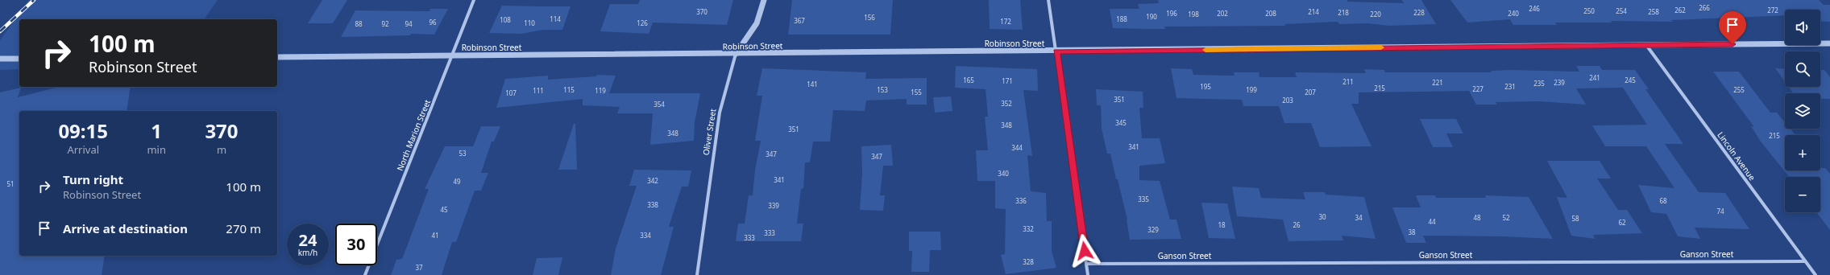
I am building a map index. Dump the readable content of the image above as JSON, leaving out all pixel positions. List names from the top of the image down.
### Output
{
  "streets": {
    "street": [
      "Robinson Street",
      "Oliver Street",
      "North Marion Street",
      "Lincoln Avenue",
      "Ganson Street"
    ]
  },
  "crossings": [
    ["Robinson Street", "Oliver Street"],
    ["Robinson Street", "North Marion Street"],
    ["Robinson Street", "Lincoln Avenue"],
    ["Lincoln Avenue", "Ganson Street"]
  ],
  "house_numbers": [
    "266",
    "246",
    "262",
    "272",
    "250",
    "254",
    "370",
    "214",
    "258",
    "218",
    "228",
    "196",
    "202",
    "208",
    "240",
    "198",
    "220",
    "190",
    "156",
    "114",
    "188",
    "108",
    "367",
    "172",
    "96",
    "110",
    "126",
    "88",
    "92",
    "94",
    "241",
    "165",
    "245",
    "171",
    "211",
    "221",
    "239",
    "235",
    "141",
    "195",
    "231",
    "215",
    "227",
    "115",
    "153",
    "199",
    "255",
    "111",
    "119",
    "155",
    "207",
    "107",
    "351",
    "203",
    "352",
    "354",
    "345",
    "348",
    "351",
    "348",
    "215",
    "341",
    "344",
    "53",
    "347",
    "347",
    "340",
    "341",
    "342",
    "49",
    "51",
    "335",
    "336",
    "68",
    "338",
    "339",
    "45",
    "74",
    "30",
    "34",
    "48",
    "52",
    "58",
    "44",
    "62",
    "18",
    "26",
    "332",
    "329",
    "38",
    "333",
    "41",
    "334",
    "333",
    "328",
    "37"
  ],
  "page": {
    "map_buttons": ["+", "−"],
    "turn": ["100 m", "Robinson Street"],
    "eta": [
      "09:15",
      "Arrival",
      "1",
      "min",
      "370",
      "m"
    ],
    "list": [
      {
        "name": "Turn right",
        "note": "Robinson Street",
        "value": "100 m"
      },
      {
        "name": "Arrive at destination",
        "value": "270 m"
      }
    ],
    "speed": "24 km/h",
    "limit": "30"
  }
}
